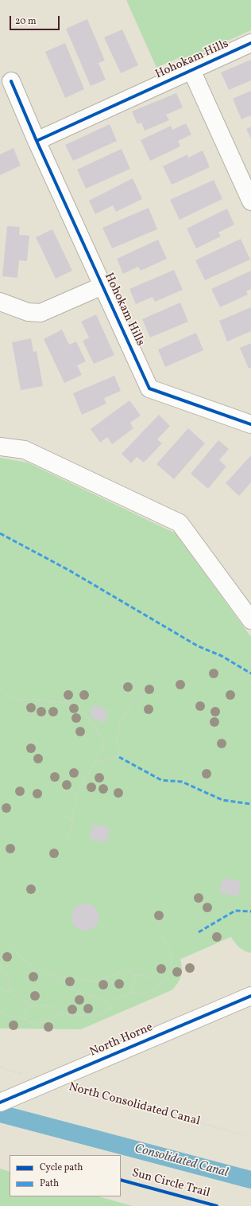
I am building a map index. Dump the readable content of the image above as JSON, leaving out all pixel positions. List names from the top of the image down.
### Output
{
  "streets": {
    "street": ["Hohokam Hills", "North Horne"],
    "path": ["North Consolidated Canal"],
    "cycle path": ["Sun Circle Trail"]
  },
  "water": ["Consolidated Canal"],
  "legend": ["Cycle path", "Path"],
  "scale_bar": "20 m"
}
